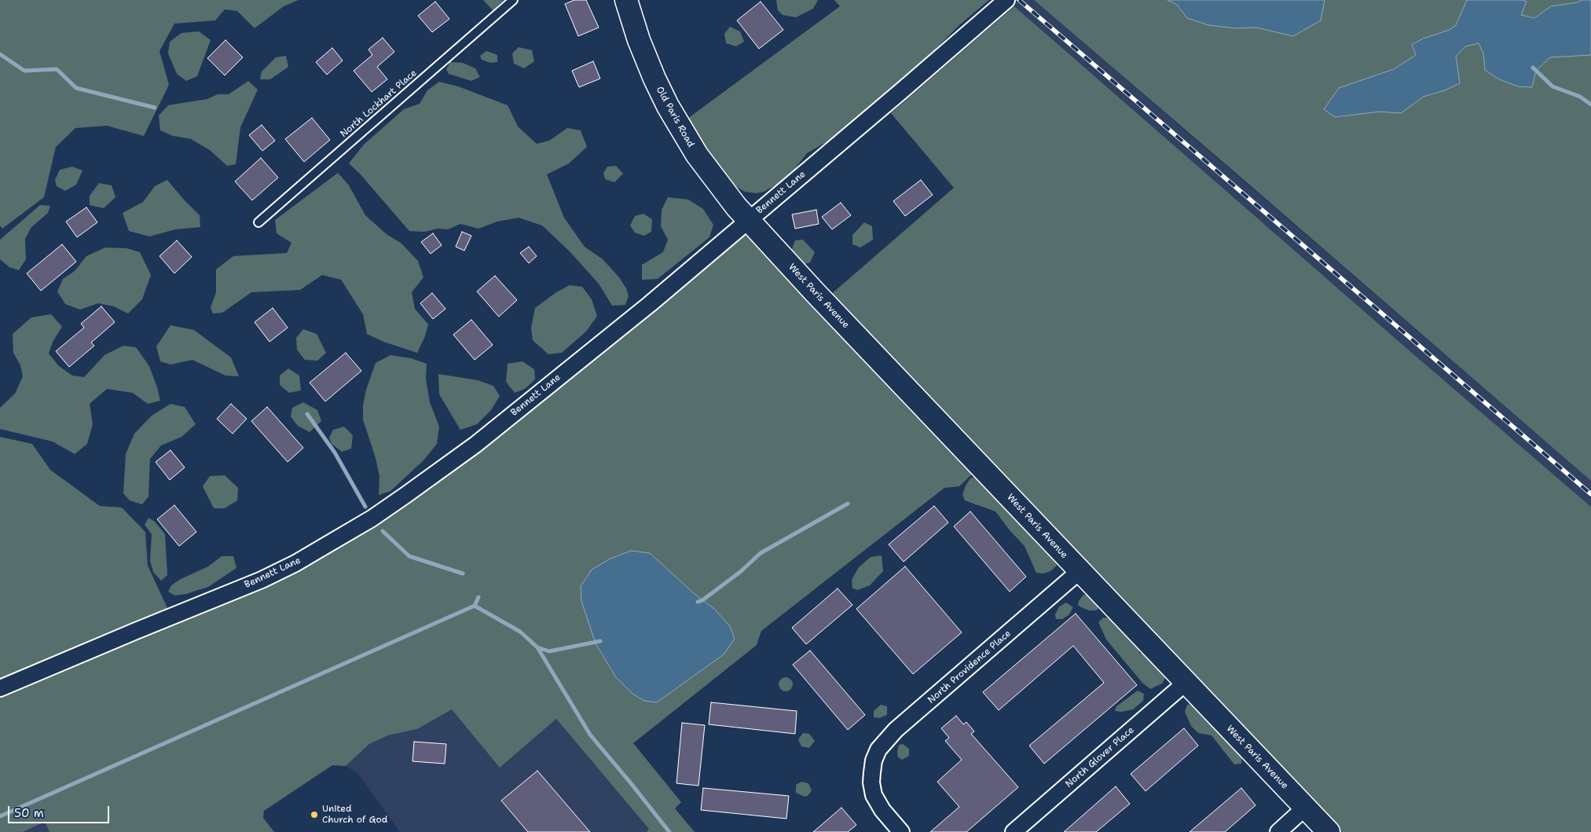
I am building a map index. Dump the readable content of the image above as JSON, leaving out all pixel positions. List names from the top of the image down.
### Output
{
  "streets": {
    "main road": ["Old Paris Road", "West Paris Avenue"],
    "street": ["Bennett Lane", "North Providence Place", "North Glover Place"],
    "lane": ["North Lockhart Place"]
  },
  "crossings": [
    ["Old Paris Road", "Bennett Lane"],
    ["Old Paris Road", "West Paris Avenue"],
    ["Bennett Lane", "West Paris Avenue"],
    ["West Paris Avenue", "North Providence Place"],
    ["West Paris Avenue", "North Glover Place"]
  ],
  "places": ["United Church of God"],
  "scale_bar": "50 m"
}
